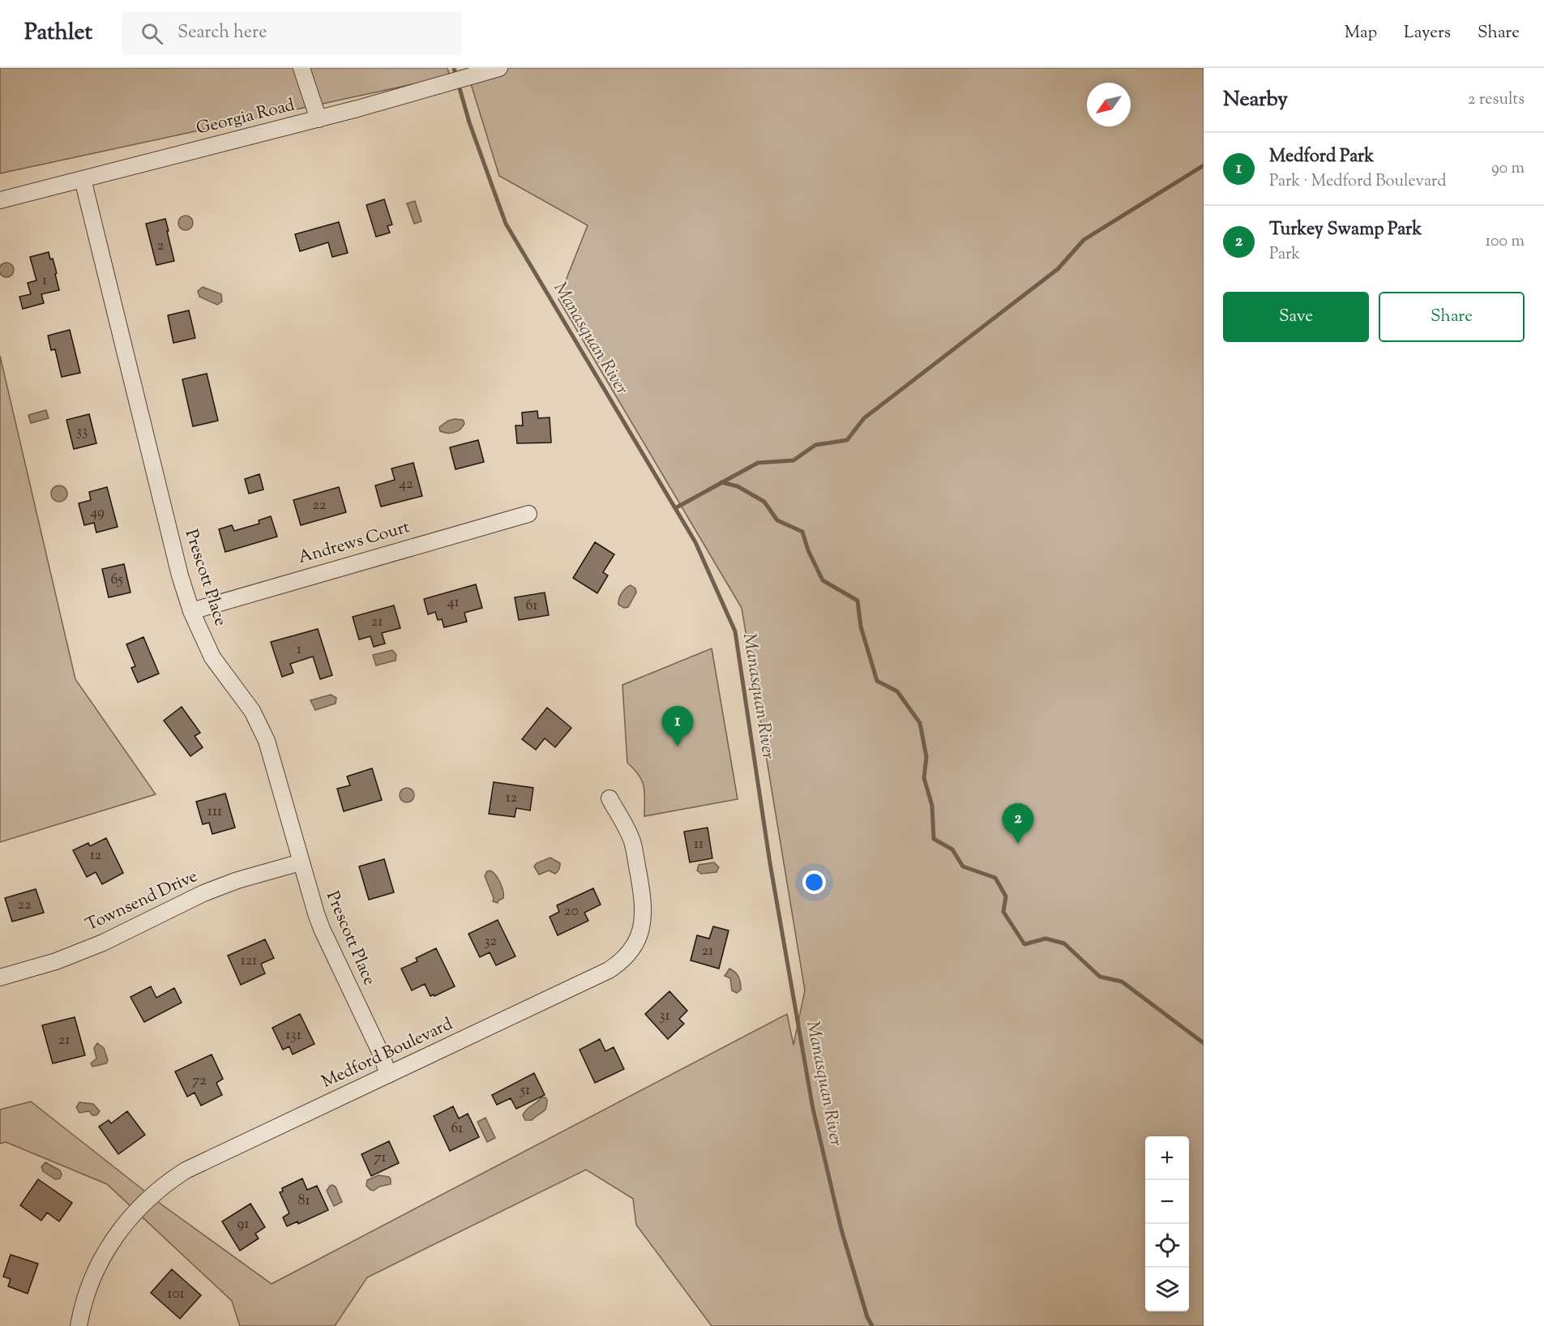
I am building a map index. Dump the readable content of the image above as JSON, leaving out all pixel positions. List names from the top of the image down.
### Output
{
  "streets": {
    "street": [
      "Georgia Road",
      "Andrews Court",
      "Prescott Place",
      "Townsend Drive",
      "Medford Boulevard"
    ]
  },
  "crossings": [
    ["Georgia Road", "Prescott Place"],
    ["Andrews Court", "Prescott Place"],
    ["Prescott Place", "Townsend Drive"],
    ["Prescott Place", "Medford Boulevard"]
  ],
  "water": ["Manasquan River"],
  "house_numbers": [
    "2",
    "1",
    "33",
    "42",
    "22",
    "49",
    "65",
    "41",
    "61",
    "21",
    "1",
    "12",
    "111",
    "11",
    "12",
    "22",
    "20",
    "32",
    "21",
    "121",
    "31",
    "131",
    "21",
    "72",
    "51",
    "61",
    "71",
    "81",
    "91",
    "101"
  ],
  "north": "bottom left",
  "page": {
    "header": "Pathlet",
    "search": "Search here",
    "nav": ["Map", "Layers", "Share"],
    "heading": ["Nearby", "2 results"],
    "list": [
      {
        "mark": "1",
        "name": "Medford Park",
        "note": "Park · Medford Boulevard",
        "value": "90 m"
      },
      {
        "mark": "2",
        "name": "Turkey Swamp Park",
        "note": "Park",
        "value": "100 m"
      }
    ],
    "buttons": ["Save", "Share"],
    "pins": ["1", "2"],
    "map_buttons": ["+", "−"]
  }
}
